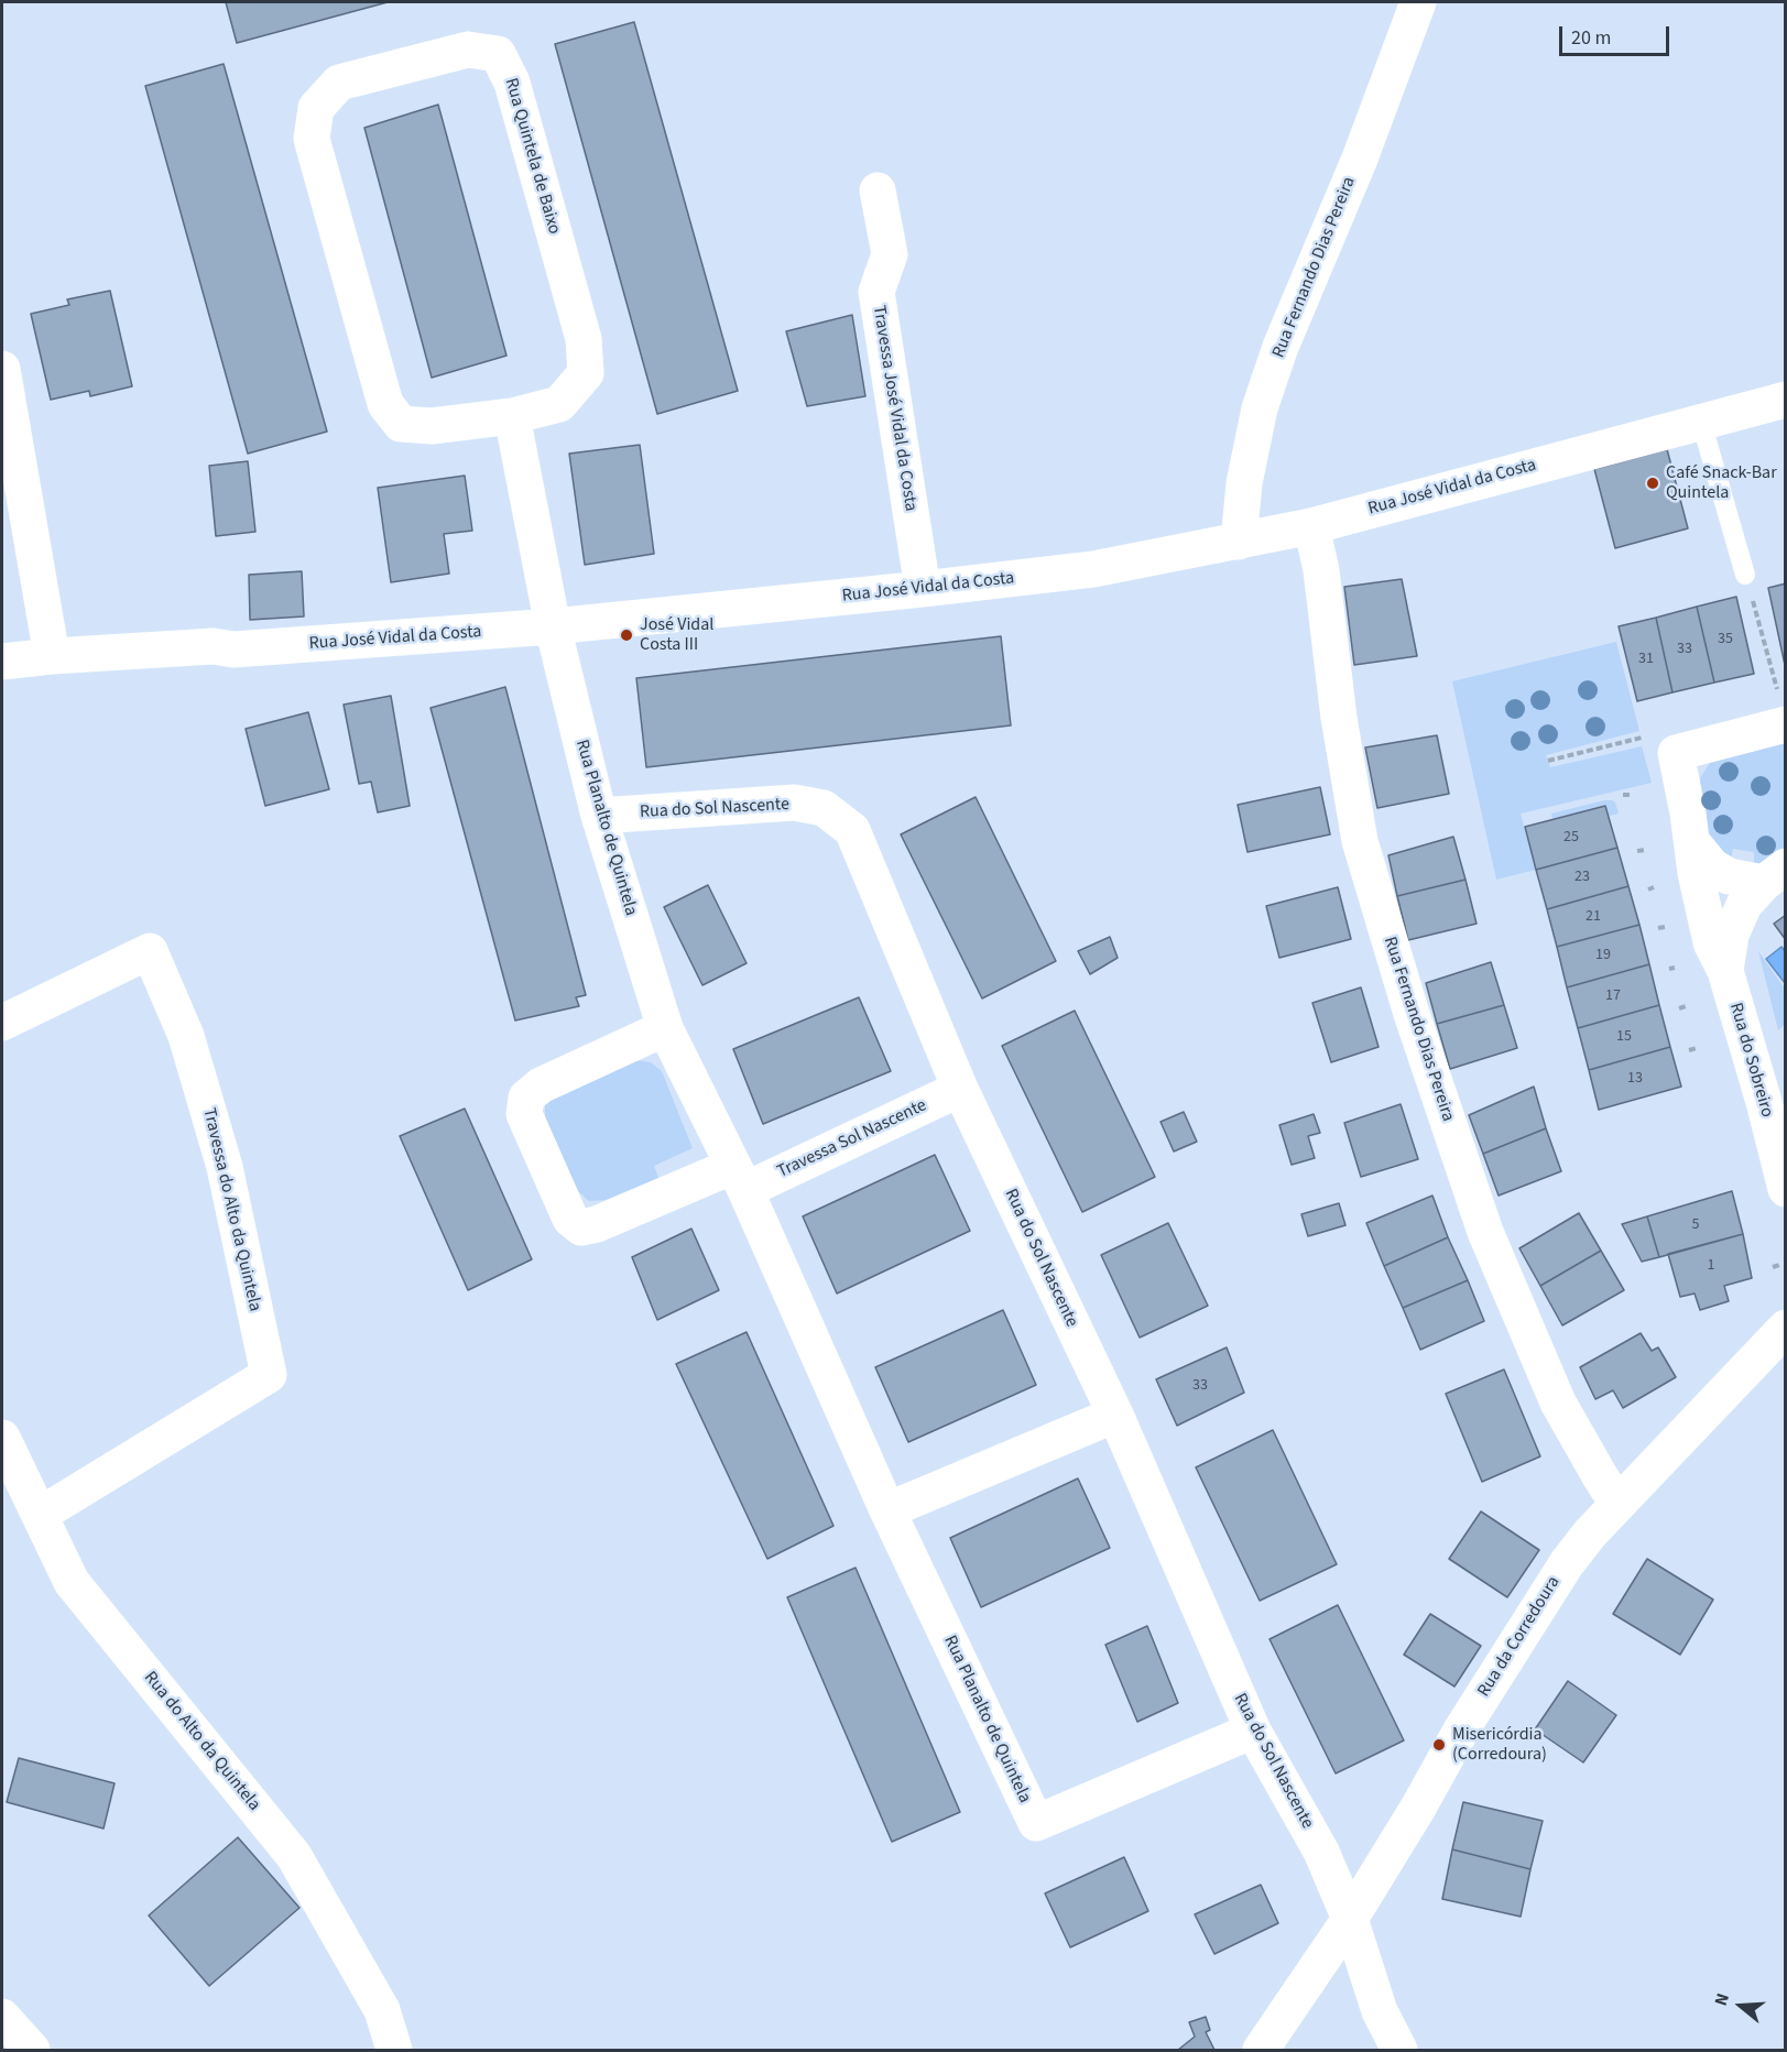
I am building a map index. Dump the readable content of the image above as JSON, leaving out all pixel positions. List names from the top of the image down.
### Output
{
  "streets": {
    "main road": [
      "Rua Quintela de Baixo",
      "Rua Fernando Dias Pereira",
      "Travessa José Vidal da Costa",
      "Rua José Vidal da Costa",
      "Rua do Sol Nascente",
      "Rua Planalto de Quintela",
      "Rua do Sobreiro",
      "Travessa Sol Nascente",
      "Travessa do Alto da Quintela",
      "Rua da Corredoura",
      "Rua do Alto da Quintela"
    ]
  },
  "crossings": [
    ["Rua Fernando Dias Pereira", "Rua José Vidal da Costa"],
    ["Rua Fernando Dias Pereira", "Rua da Corredoura"],
    ["Travessa José Vidal da Costa", "Rua José Vidal da Costa"],
    ["Rua José Vidal da Costa", "Rua Planalto de Quintela"],
    ["Rua do Sol Nascente", "Rua Planalto de Quintela"],
    ["Rua do Sol Nascente", "Travessa Sol Nascente"],
    ["Rua do Sol Nascente", "Rua da Corredoura"],
    ["Rua Planalto de Quintela", "Travessa Sol Nascente"],
    ["Travessa do Alto da Quintela", "Rua do Alto da Quintela"]
  ],
  "places": ["Café Snack-Bar Quintela", "José Vidal Costa III", "Misericórdia (Corredoura)"],
  "house_numbers": [
    "35",
    "33",
    "31",
    "25",
    "23",
    "21",
    "19",
    "17",
    "15",
    "13",
    "5",
    "1",
    "33"
  ],
  "scale_bar": "20 m",
  "north": "left"
}
